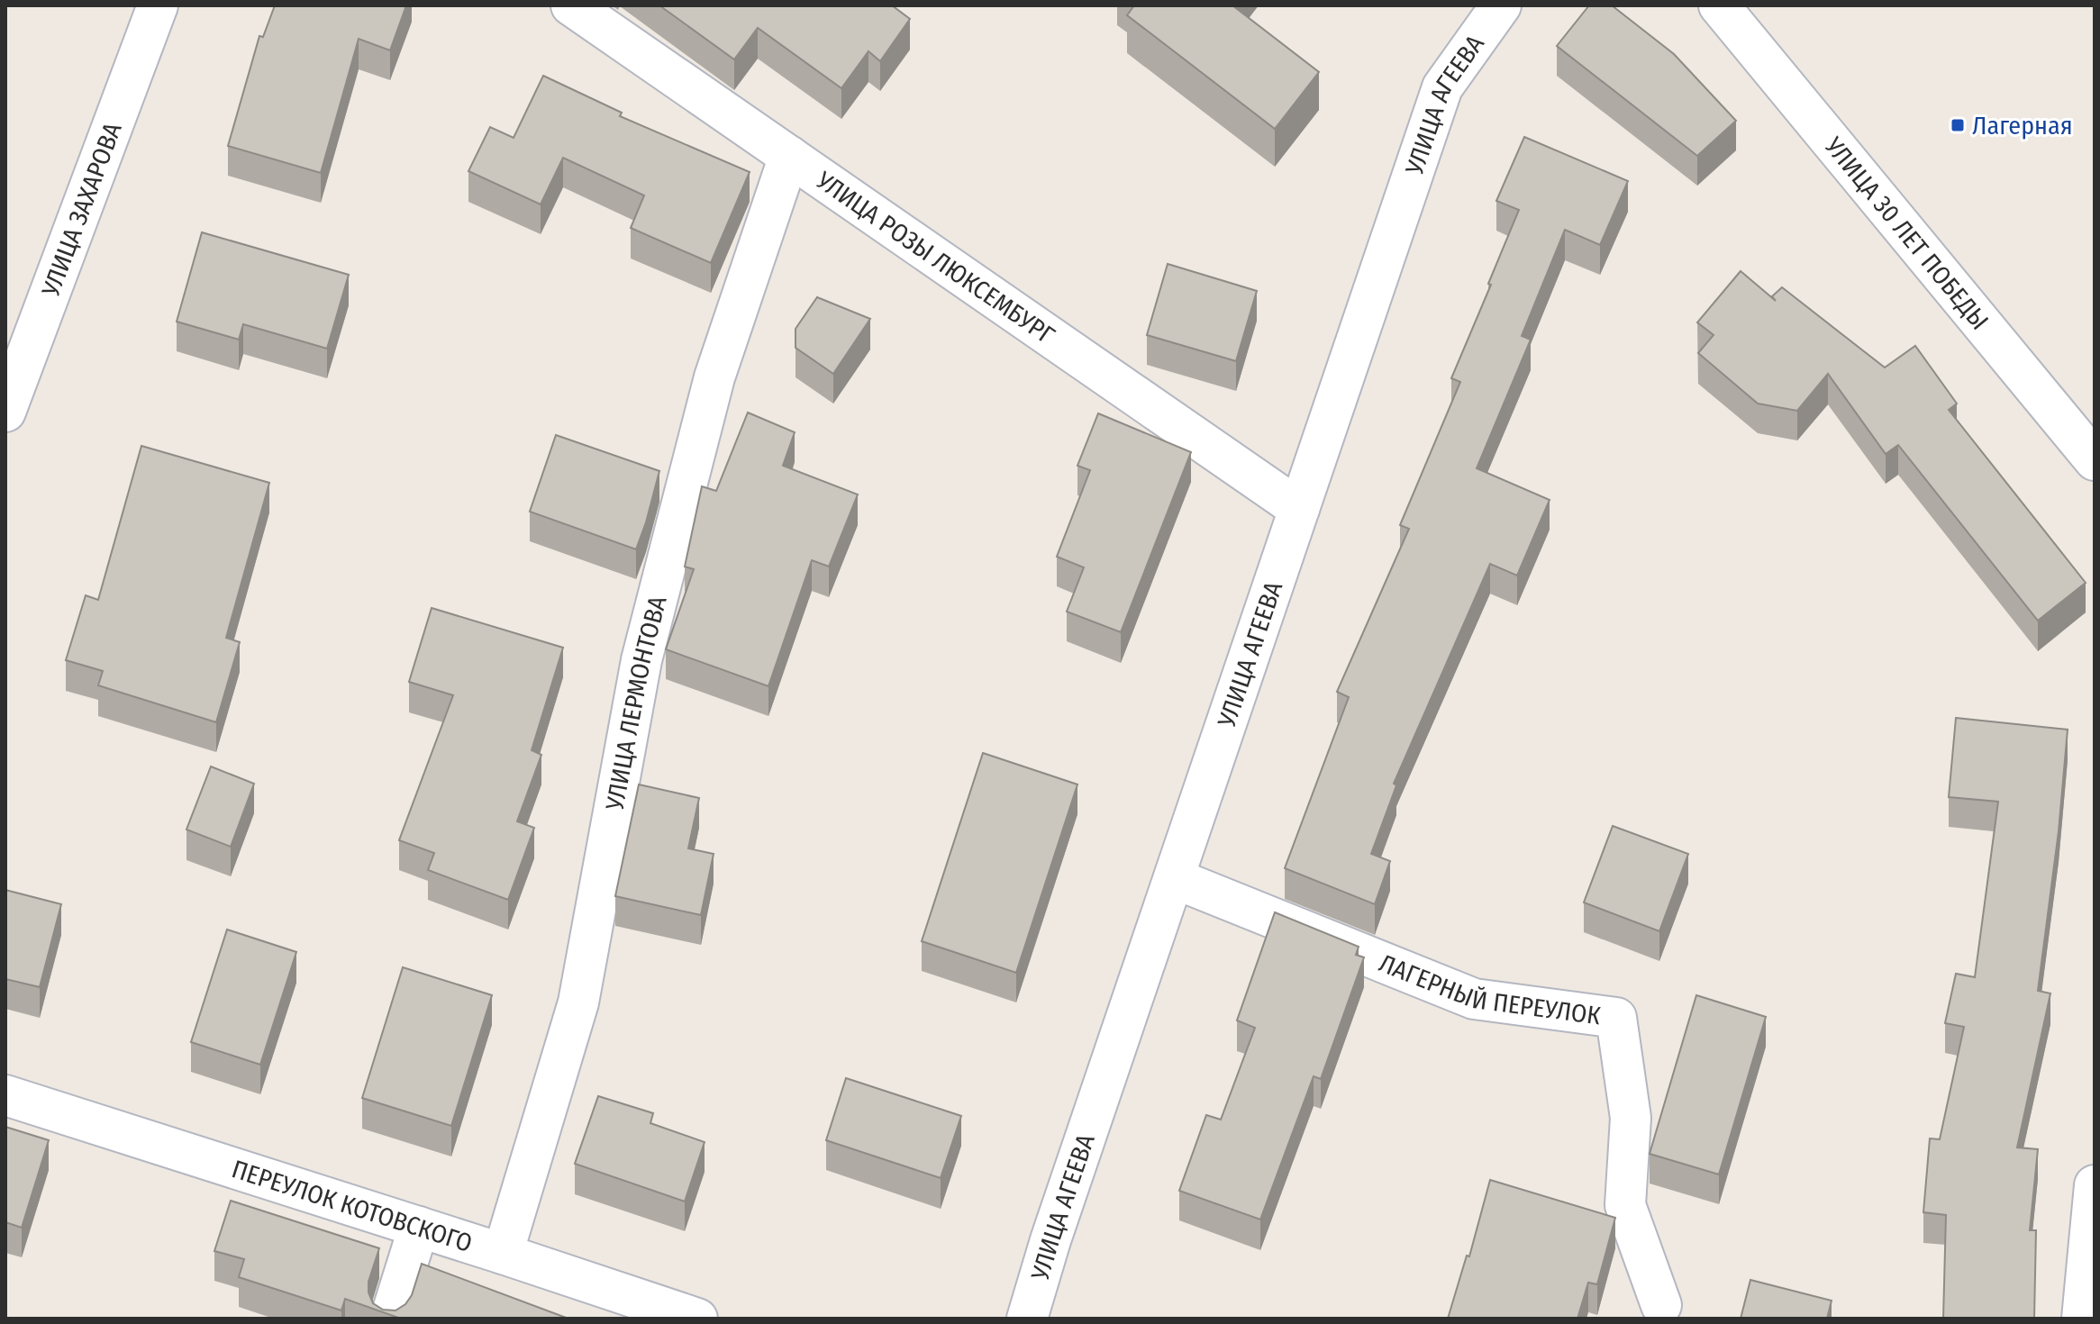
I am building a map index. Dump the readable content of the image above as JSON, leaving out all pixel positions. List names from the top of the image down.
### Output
{
  "streets": {
    "street": [
      "УЛИЦА АГЕЕВА",
      "УЛИЦА ЗАХАРОВА",
      "УЛИЦА 30 ЛЕТ ПОБЕДЫ",
      "УЛИЦА РОЗЫ ЛЮКСЕМБУРГ",
      "УЛИЦА ЛЕРМОНТОВА",
      "ЛАГЕРНЫЙ ПЕРЕУЛОК",
      "ПЕРЕУЛОК КОТОВСКОГО"
    ]
  },
  "crossings": [
    ["УЛИЦА АГЕЕВА", "УЛИЦА РОЗЫ ЛЮКСЕМБУРГ"],
    ["УЛИЦА АГЕЕВА", "ЛАГЕРНЫЙ ПЕРЕУЛОК"],
    ["УЛИЦА РОЗЫ ЛЮКСЕМБУРГ", "УЛИЦА ЛЕРМОНТОВА"],
    ["УЛИЦА ЛЕРМОНТОВА", "ПЕРЕУЛОК КОТОВСКОГО"]
  ],
  "places": {
    "transit": ["Лагерная"]
  }
}
